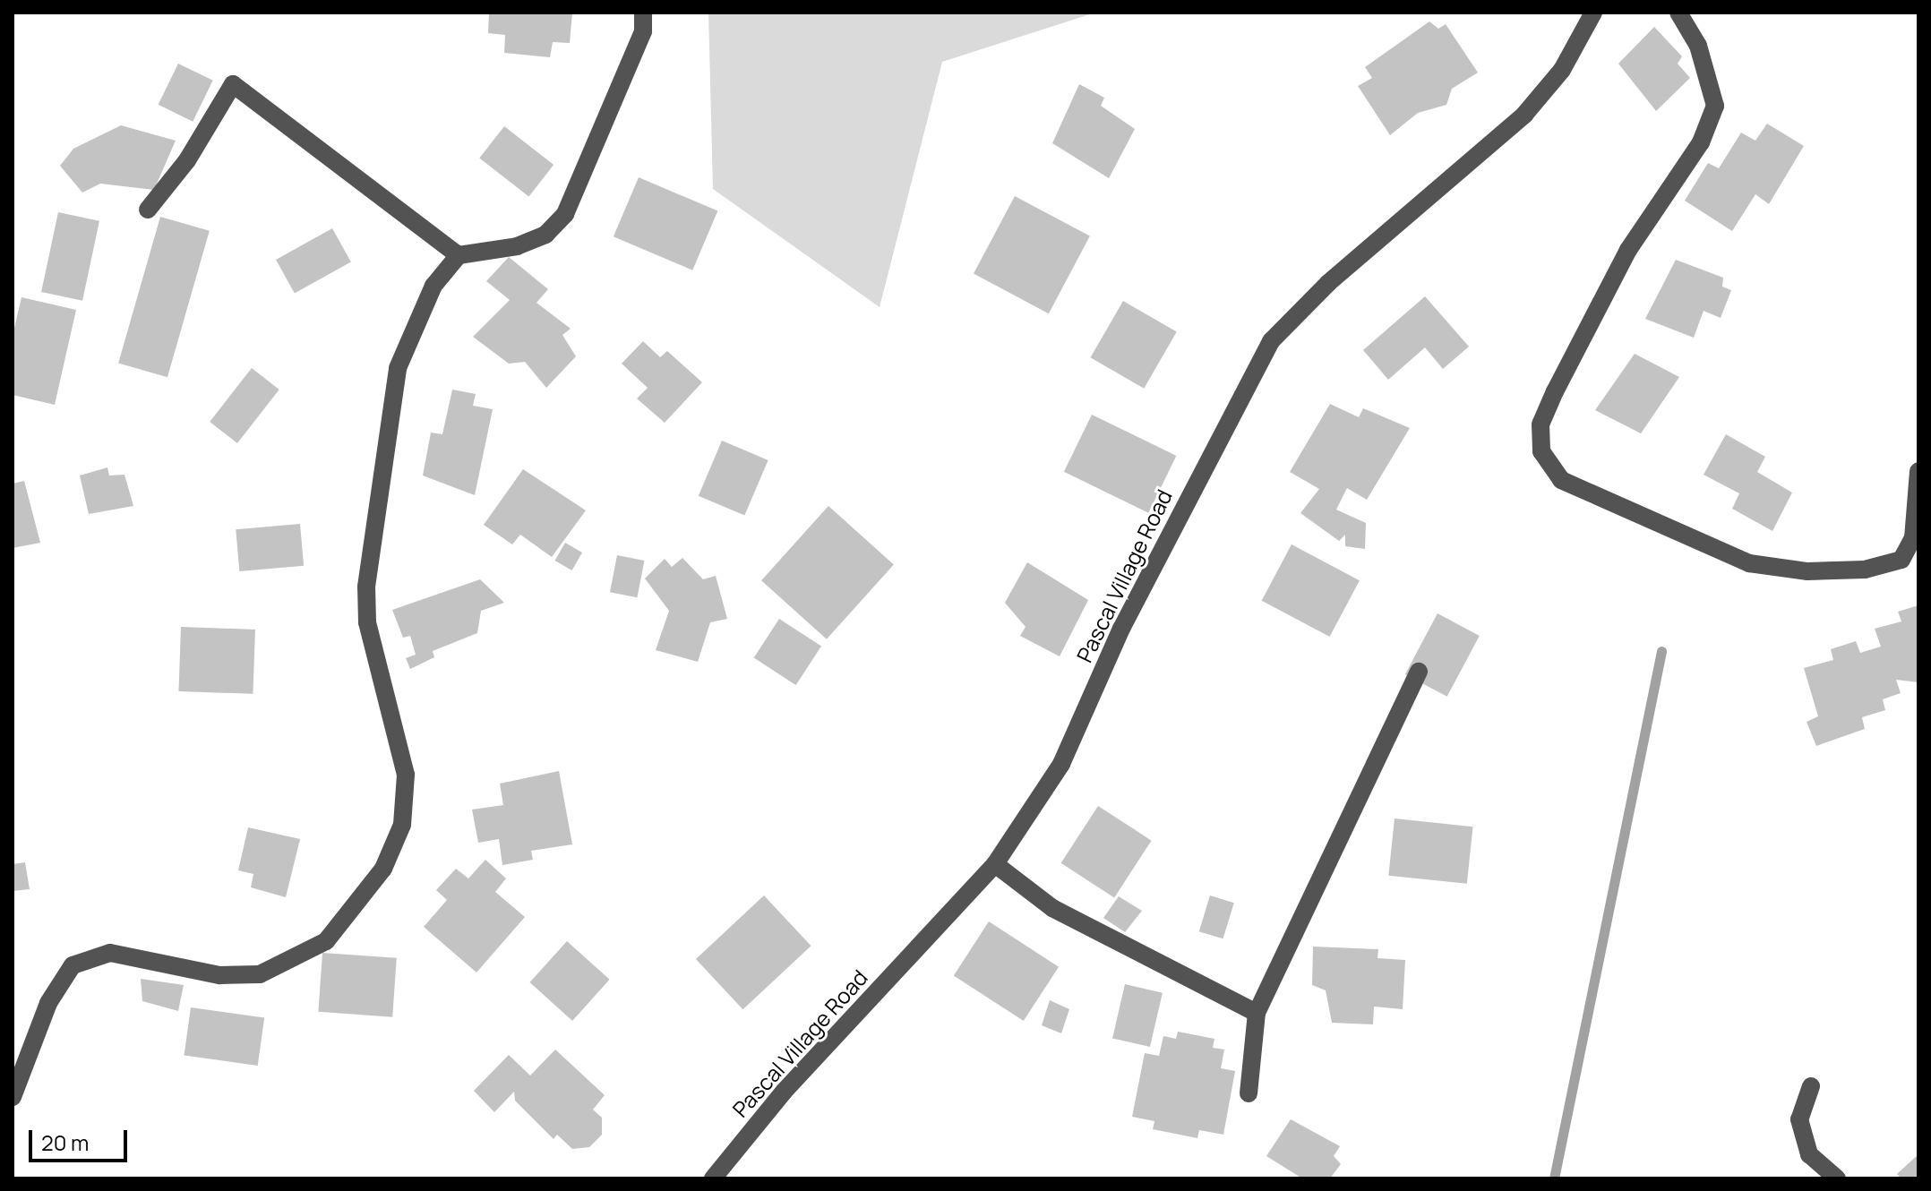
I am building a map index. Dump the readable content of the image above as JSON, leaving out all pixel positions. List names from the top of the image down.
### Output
{
  "streets": {
    "street": ["Pascal Village Road"]
  },
  "scale_bar": "20 m"
}
